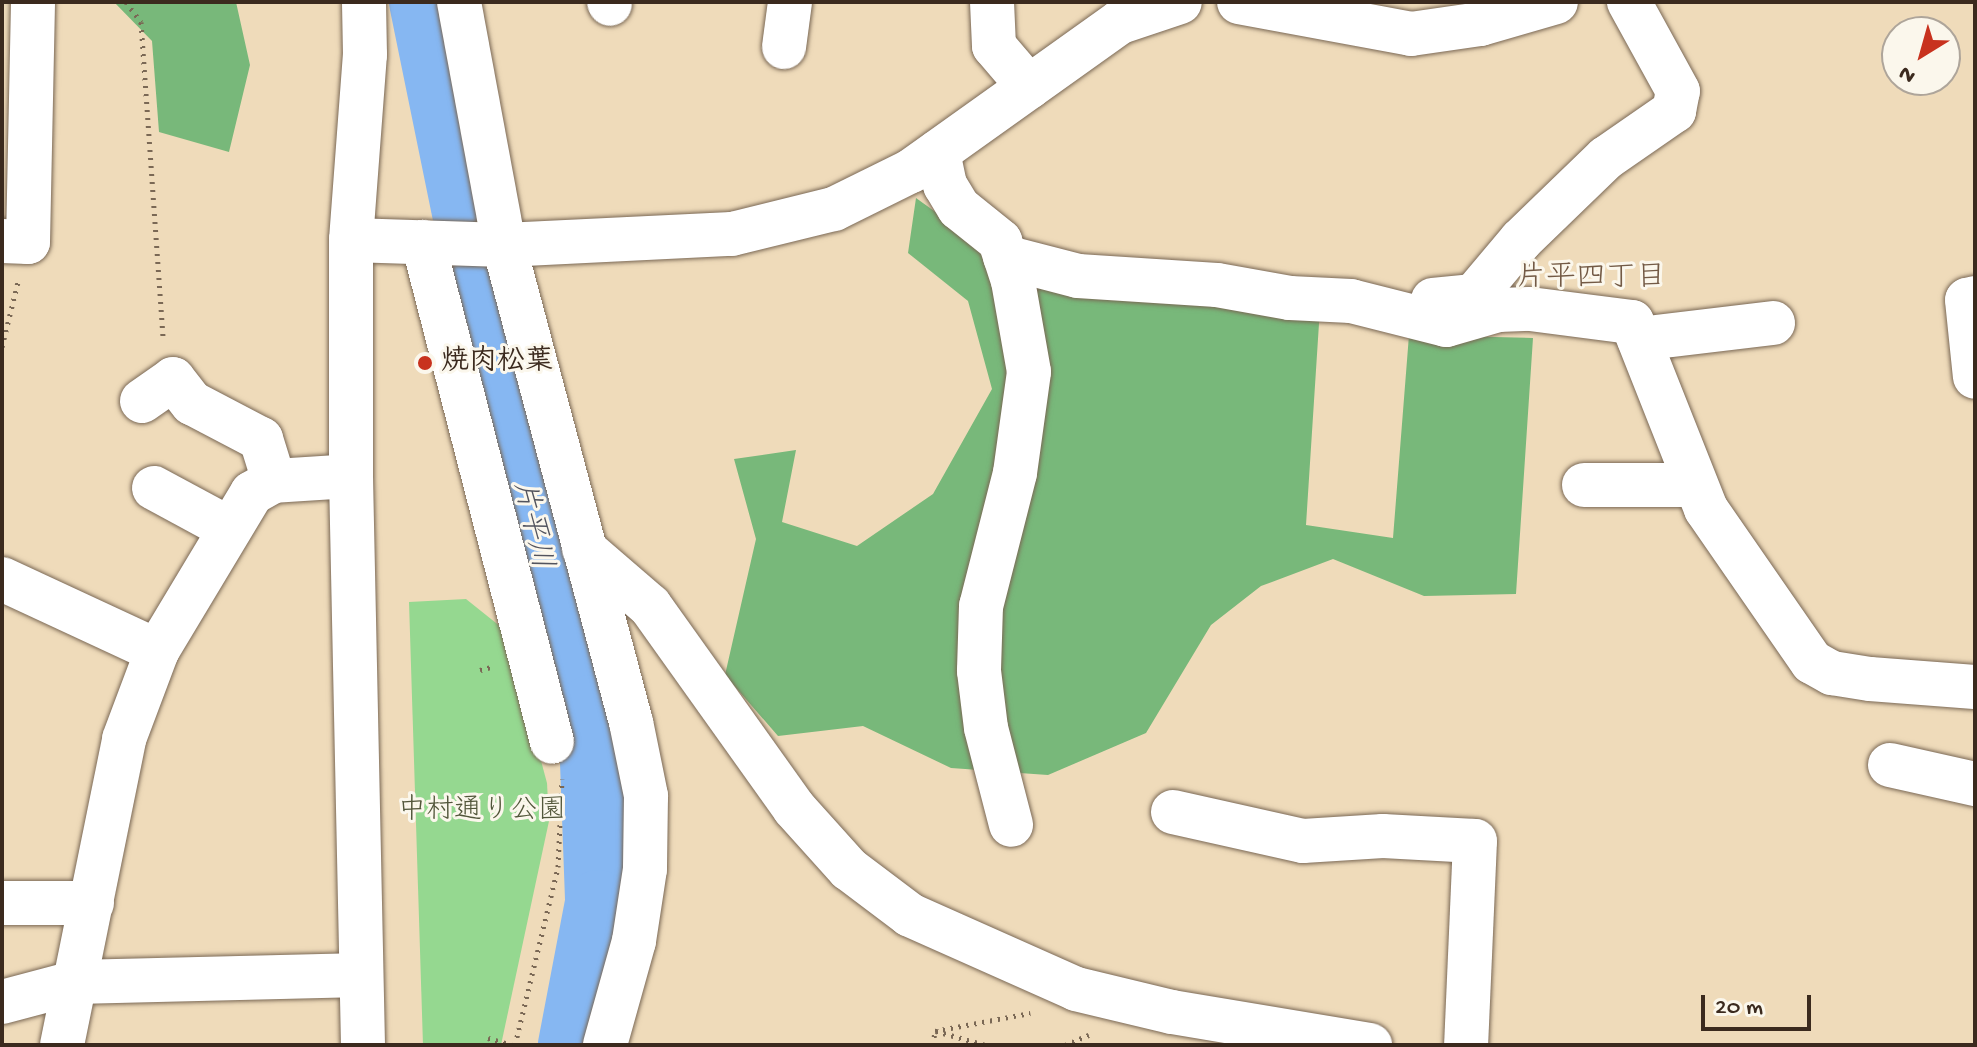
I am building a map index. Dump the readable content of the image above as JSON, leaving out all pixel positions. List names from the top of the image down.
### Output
{
  "districts": ["片平四丁目"],
  "water": ["片平川"],
  "parks": ["中村通り公園"],
  "places": ["焼肉松葉"],
  "scale_bar": "20 m",
  "north": "bottom left"
}
